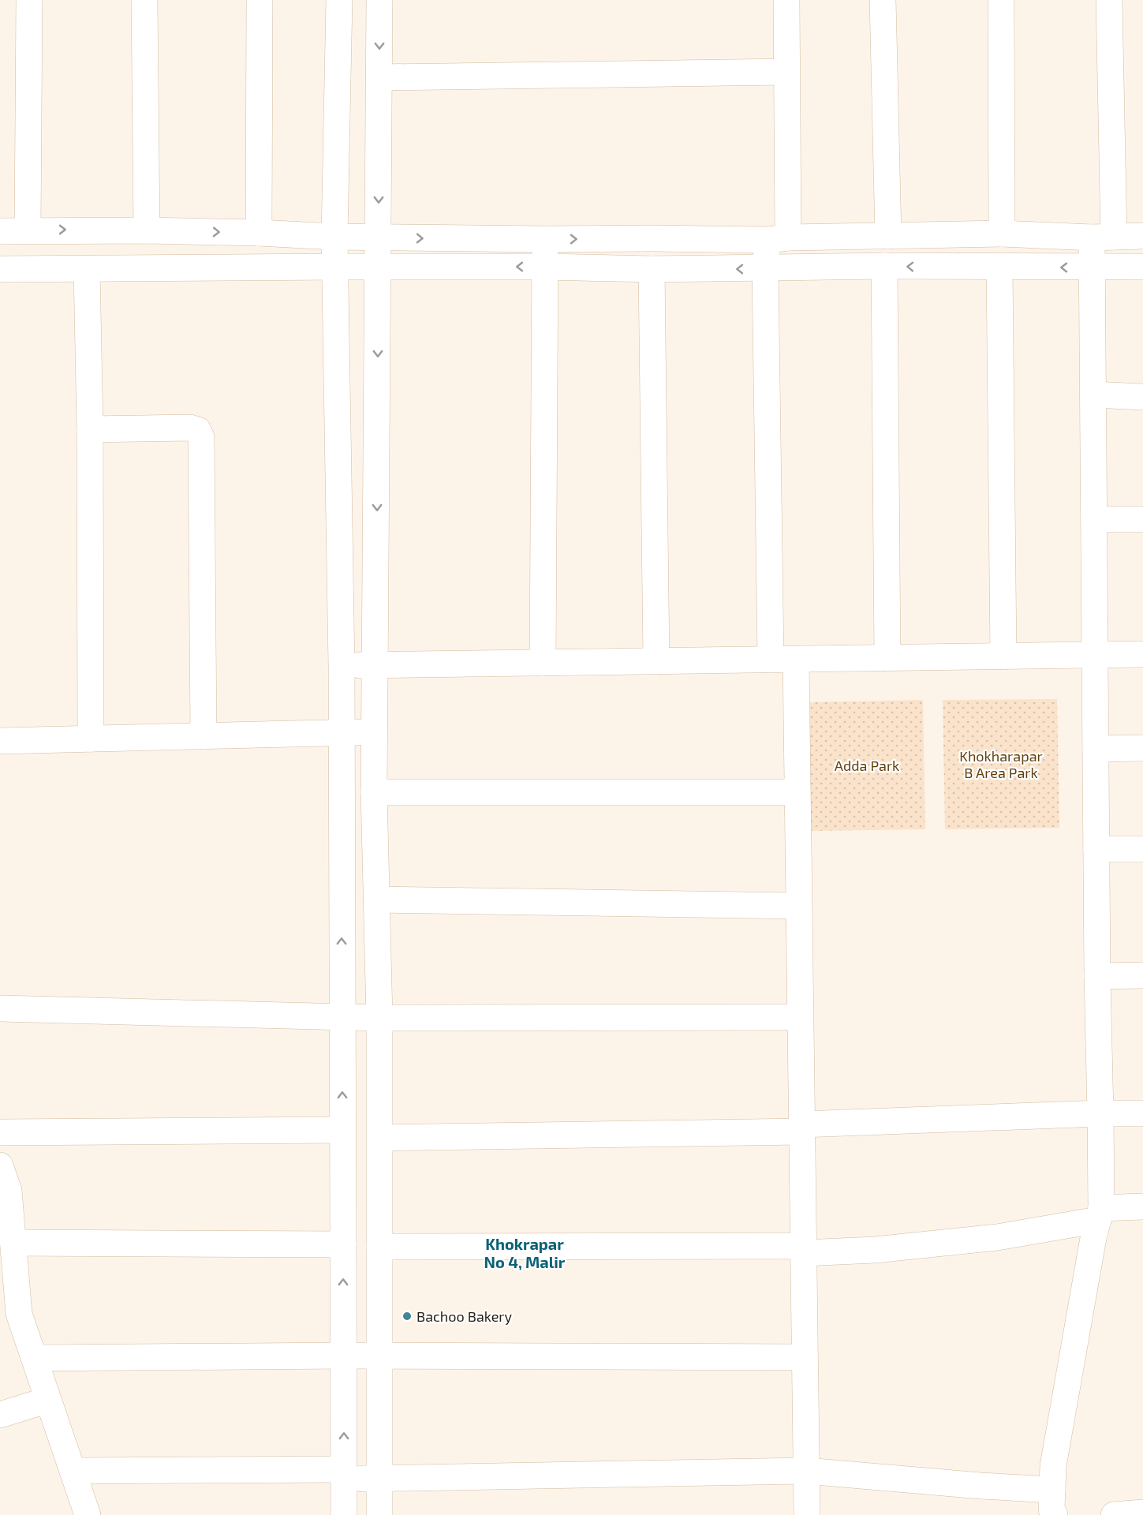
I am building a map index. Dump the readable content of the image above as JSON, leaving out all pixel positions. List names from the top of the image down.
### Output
{
  "districts": ["Khokrapar No 4, Malir"],
  "parks": ["Khokharapar B Area Park", "Adda Park"],
  "places": ["Bachoo Bakery"]
}
